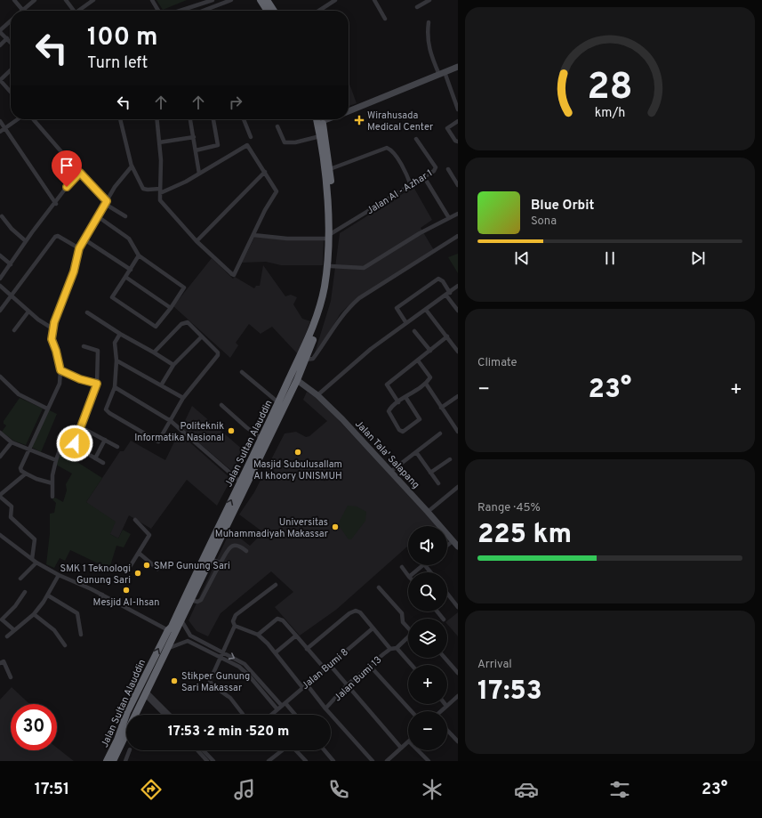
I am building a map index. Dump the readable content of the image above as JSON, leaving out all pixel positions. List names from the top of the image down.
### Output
{
  "streets": {
    "highway": ["Jalan Sultan Alauddin"],
    "main road": ["Jalan Tala' Salapang"],
    "street": ["Jalan Al - Azhar 1", "Jalan Bumi 8", "Jalan Bumi 13"]
  },
  "crossings": [
    ["Jalan Al - Azhar 1", "Jalan Sultan Alauddin"],
    ["Jalan Sultan Alauddin", "Jalan Tala' Salapang"],
    ["Jalan Bumi 8", "Jalan Bumi 13"]
  ],
  "places": {
    "health": ["Wirahusada Medical Center"],
    "other": [
      "Politeknik Informatika Nasional",
      "Masjid Subulusallam Al khoory UNISMUH",
      "Universitas Muhammadiyah Makassar",
      "SMP Gunung Sari",
      "SMK 1 Teknologi Gunung Sari",
      "Mesjid Al-Ihsan",
      "Stikper Gunung Sari Makassar"
    ]
  },
  "page": {
    "turn": ["100 m", "Turn left"],
    "song": ["Blue Orbit", "Sona"],
    "tile": [
      "Climate",
      ["Range · 45%", "225 km"],
      ["Arrival", "17:53"]
    ],
    "heat": ["−", "23°", "+"],
    "map_buttons": ["+", "−"],
    "limit": "30",
    "trip": "17:53 · 2 min · 520 m",
    "tabs": ["17:51", "23°"],
    "gauge": ["28", "km/h"]
  }
}
